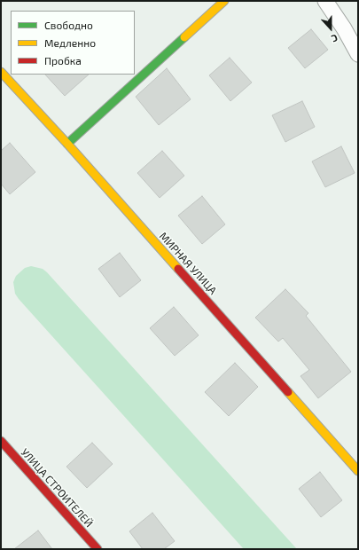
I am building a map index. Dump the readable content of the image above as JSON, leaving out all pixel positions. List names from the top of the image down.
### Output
{
  "streets": {
    "street": ["МИРНАЯ УЛИЦА", "УЛИЦА СТРОИТЕЛЕЙ"]
  },
  "legend": ["Свободно", "Медленно", "Пробка"],
  "north": "bottom"
}
